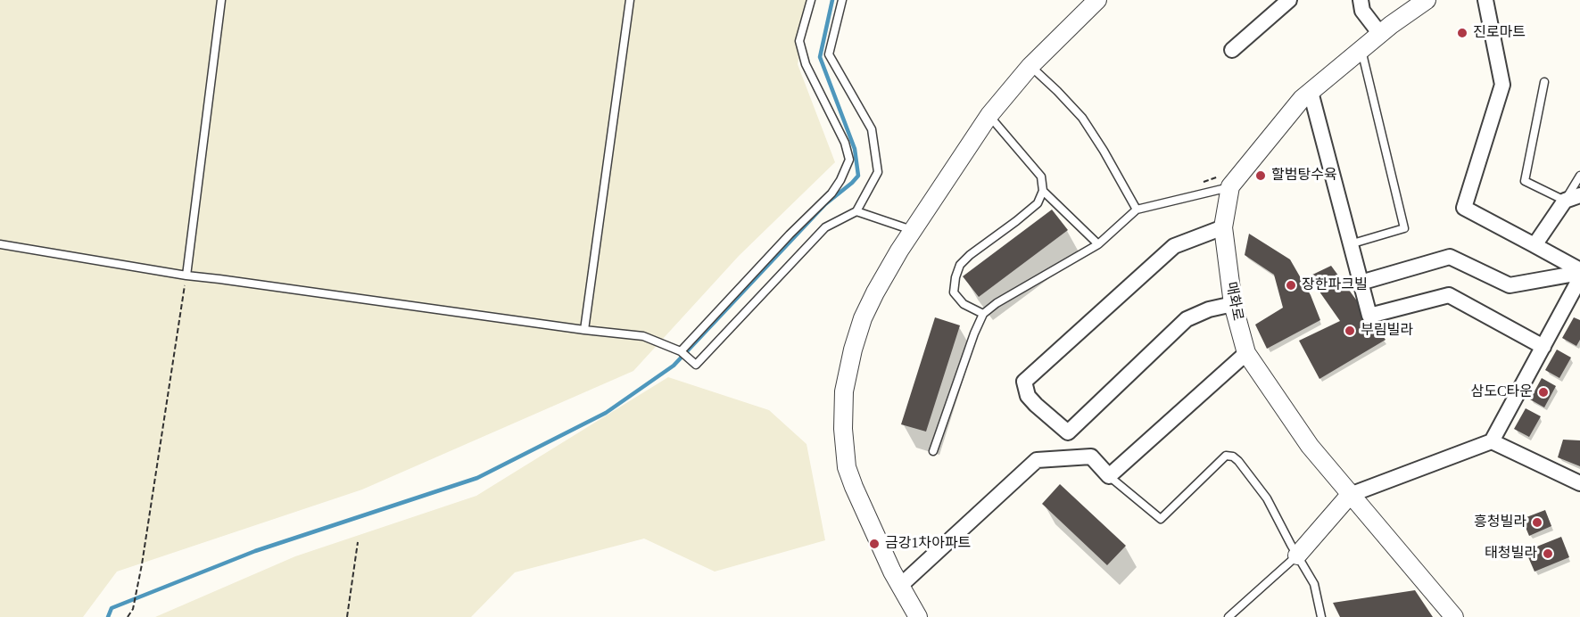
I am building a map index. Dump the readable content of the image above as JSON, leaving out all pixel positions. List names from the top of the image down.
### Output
{
  "streets": {
    "street": ["매화로"]
  },
  "places": [
    "진로마트",
    "할범탕수육",
    "장한파크빌",
    "부림빌라",
    "삼도C타운",
    "흥청빌라",
    "금강1차아파트",
    "태청빌라"
  ]
}
